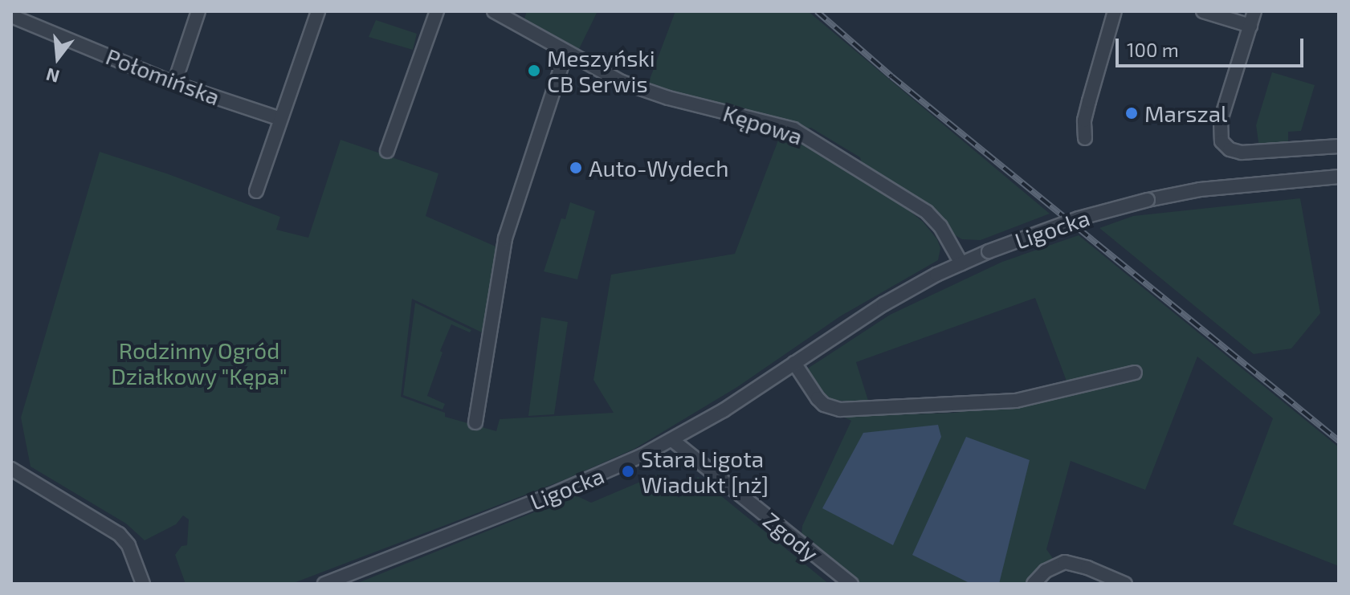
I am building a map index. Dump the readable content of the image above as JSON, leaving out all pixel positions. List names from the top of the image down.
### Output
{
  "streets": {
    "street": [
      "Połomińska",
      "Kępowa",
      "Ligocka",
      "Zgody"
    ]
  },
  "crossings": [
    ["Kępowa", "Ligocka"],
    ["Ligocka", "Zgody"]
  ],
  "parks": ["Rodzinny Ogród Działkowy \"Kępa\""],
  "places": [
    "Meszyński CB Serwis",
    "Marszal",
    "Auto-Wydech",
    "Stara Ligota Wiadukt [nż]"
  ],
  "scale_bar": "100 m",
  "north": "bottom"
}
